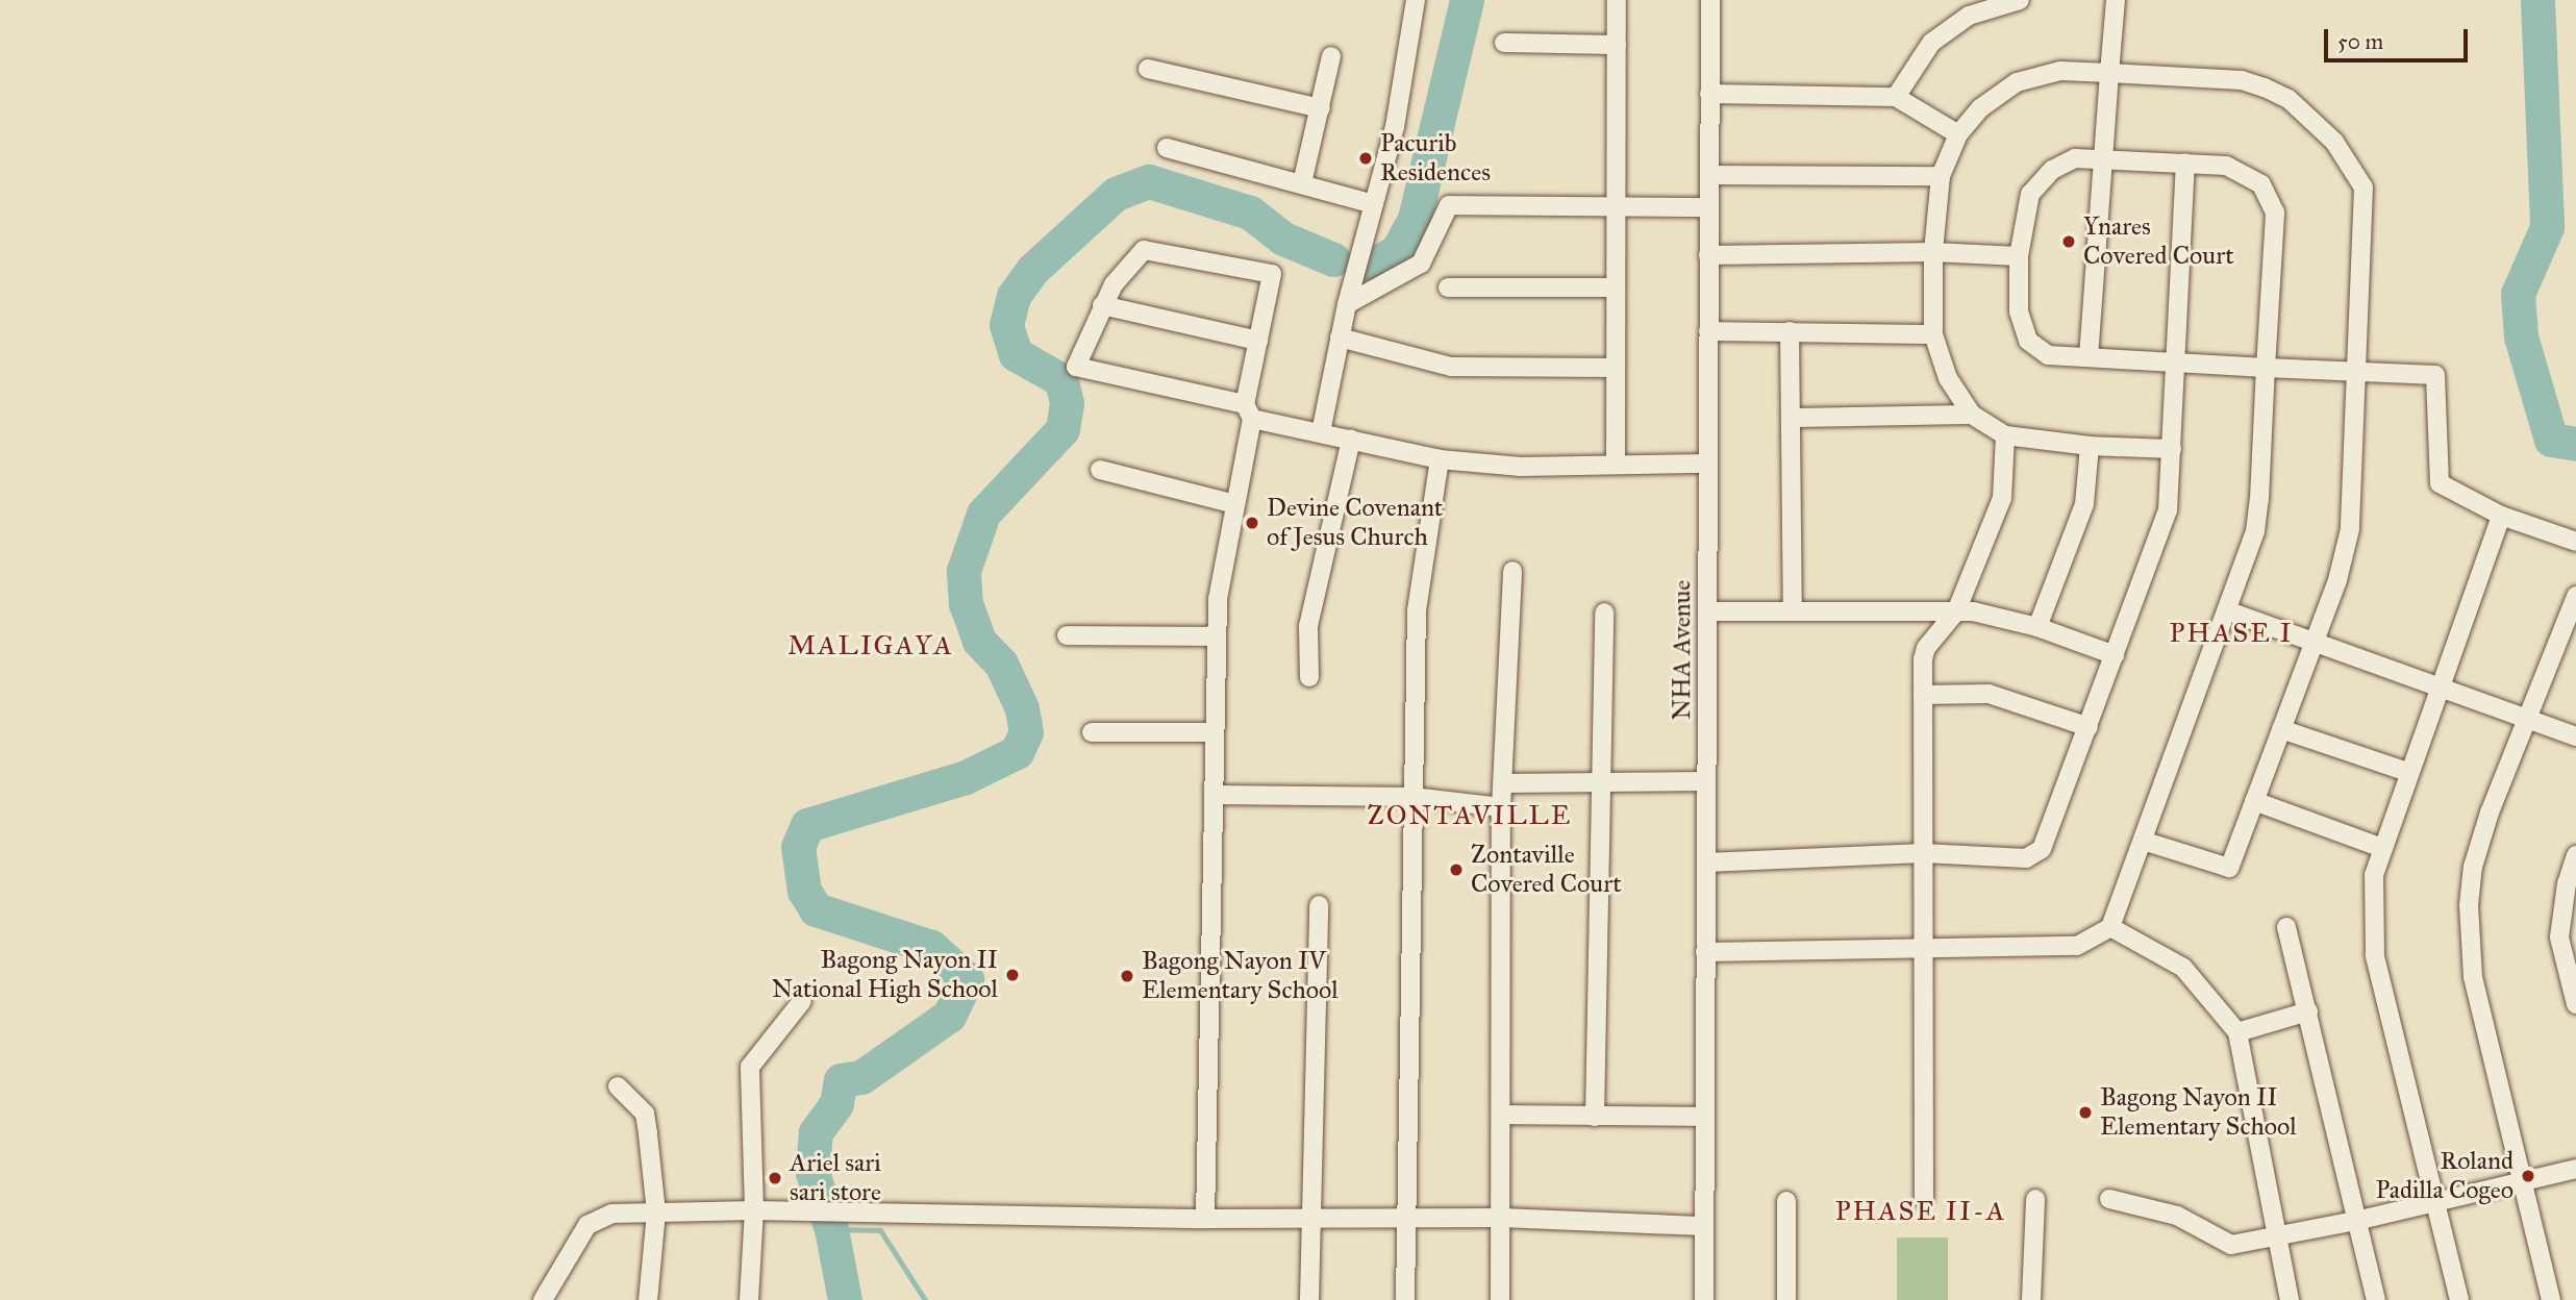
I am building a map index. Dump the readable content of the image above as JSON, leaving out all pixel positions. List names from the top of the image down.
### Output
{
  "streets": {
    "street": ["NHA Avenue"]
  },
  "districts": [
    "PHASE I",
    "MALIGAYA",
    "ZONTAVILLE",
    "PHASE II-A"
  ],
  "places": [
    "Pacurib Residences",
    "Ynares Covered Court",
    "Devine Covenant of Jesus Church",
    "Zontaville Covered Court",
    "Bagong Nayon II National High School",
    "Bagong Nayon IV Elementary School",
    "Bagong Nayon II Elementary School",
    "Roland Padilla Cogeo",
    "Ariel sari sari store"
  ],
  "scale_bar": "50 m"
}
